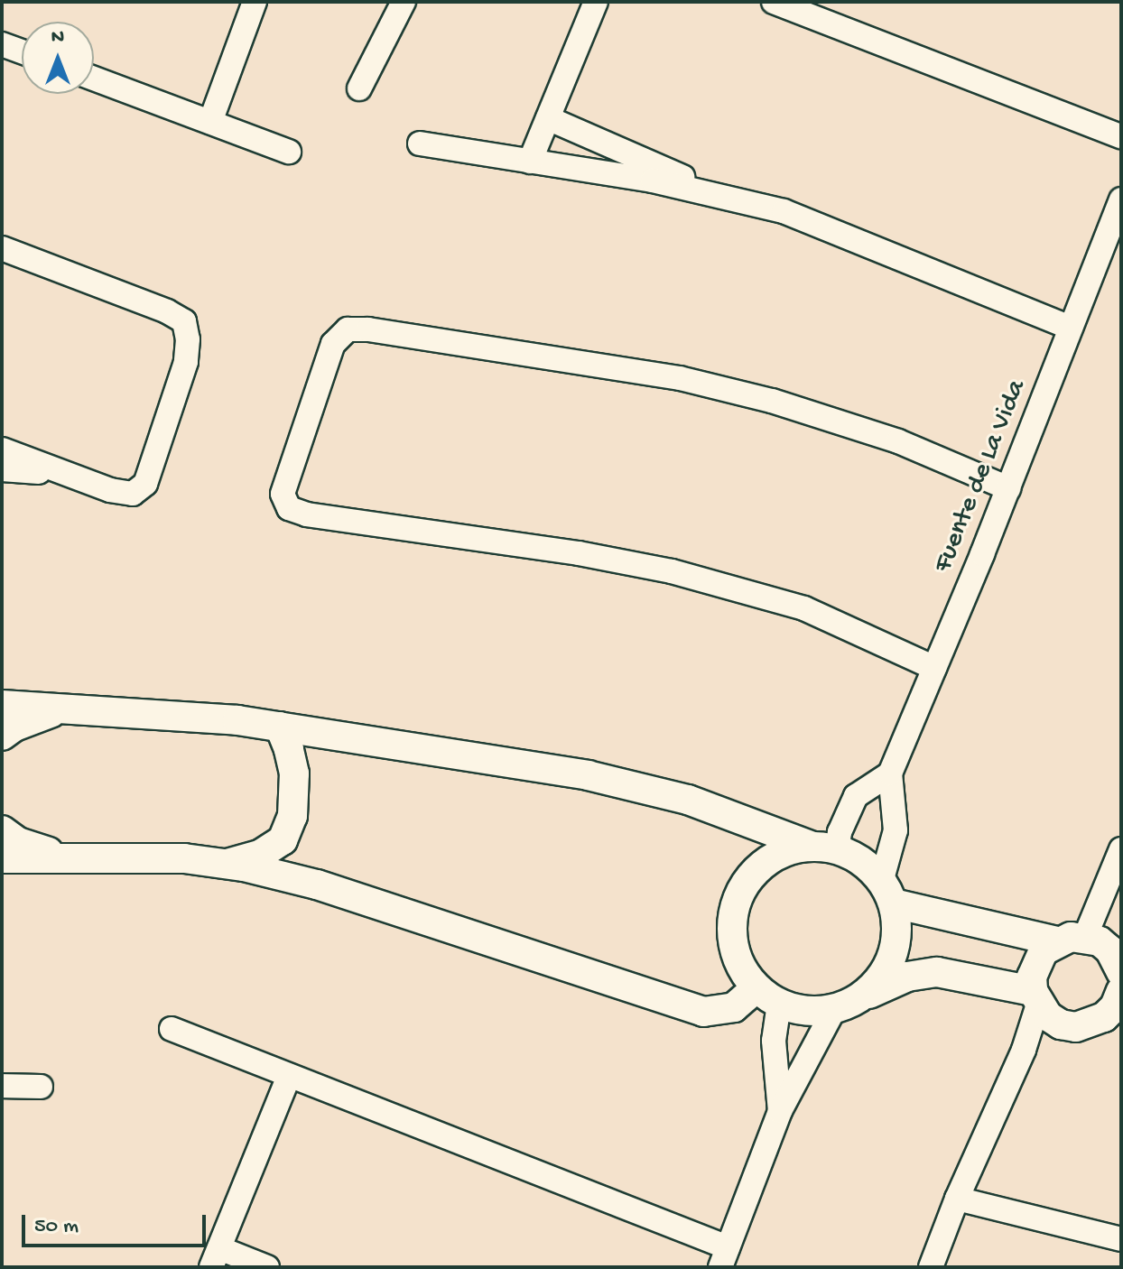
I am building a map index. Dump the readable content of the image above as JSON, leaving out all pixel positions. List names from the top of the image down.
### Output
{
  "streets": {
    "street": ["Fuente de La Vida"]
  },
  "scale_bar": "50 m",
  "north": "top"
}
